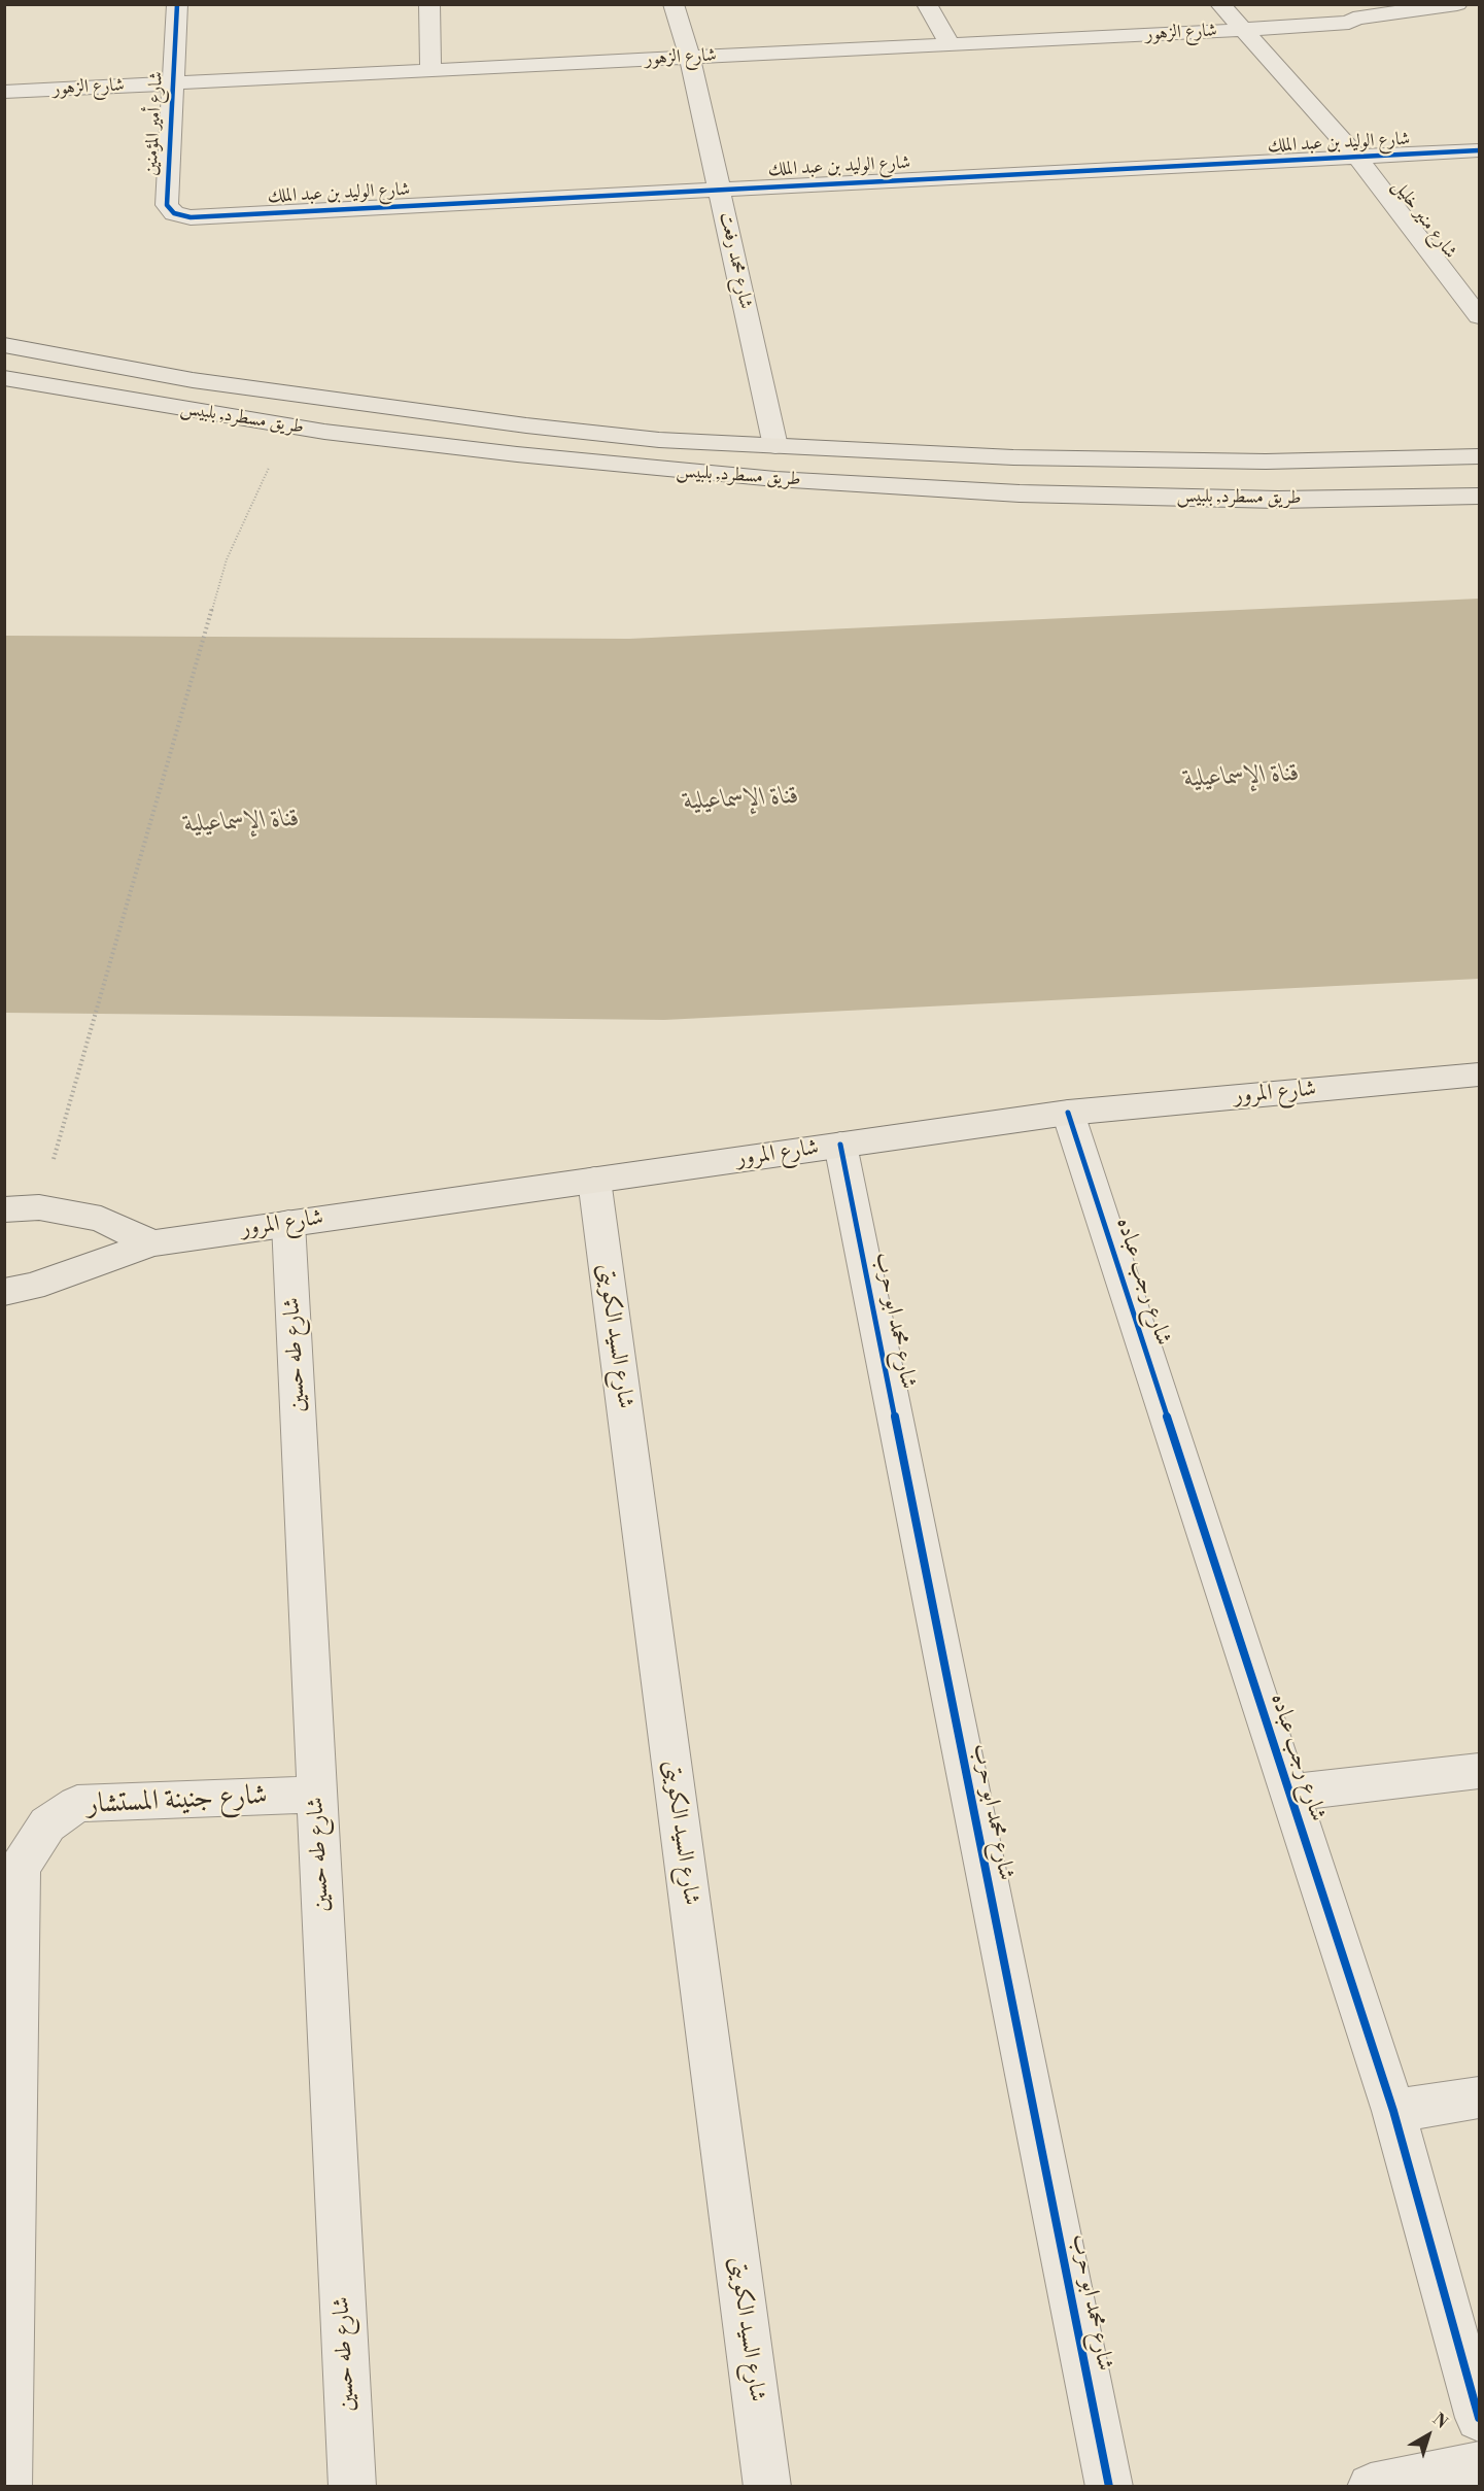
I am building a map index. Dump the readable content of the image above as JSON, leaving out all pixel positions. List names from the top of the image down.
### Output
{
  "streets": {
    "main road": ["طريق مسطرد, بلبيس", "شارع المرور"],
    "street": [
      "شارع الزهور",
      "شارع أمير المؤمنين",
      "شارع الوليد بن عبد الملك",
      "شارع منير خليل",
      "شارع محمد رفعت",
      "شارع رجب عباده",
      "شارع محمد ابو حرب",
      "شارع السيد الكويتى",
      "شارع طه حسين",
      "شارع جنينة المستشار"
    ]
  },
  "crossings": [
    ["شارع الزهور", "شارع أمير المؤمنين"],
    ["شارع الزهور", "شارع منير خليل"],
    ["شارع الزهور", "شارع محمد رفعت"],
    ["شارع أمير المؤمنين", "شارع الوليد بن عبد الملك"],
    ["شارع الوليد بن عبد الملك", "شارع منير خليل"],
    ["شارع الوليد بن عبد الملك", "شارع محمد رفعت"],
    ["شارع محمد رفعت", "طريق مسطرد, بلبيس"],
    ["شارع المرور", "شارع رجب عباده"],
    ["شارع المرور", "شارع محمد ابو حرب"],
    ["شارع المرور", "شارع السيد الكويتى"],
    ["شارع المرور", "شارع طه حسين"],
    ["شارع طه حسين", "شارع جنينة المستشار"]
  ],
  "water": ["قناة الإسماعيلية"],
  "north": "top right"
}
